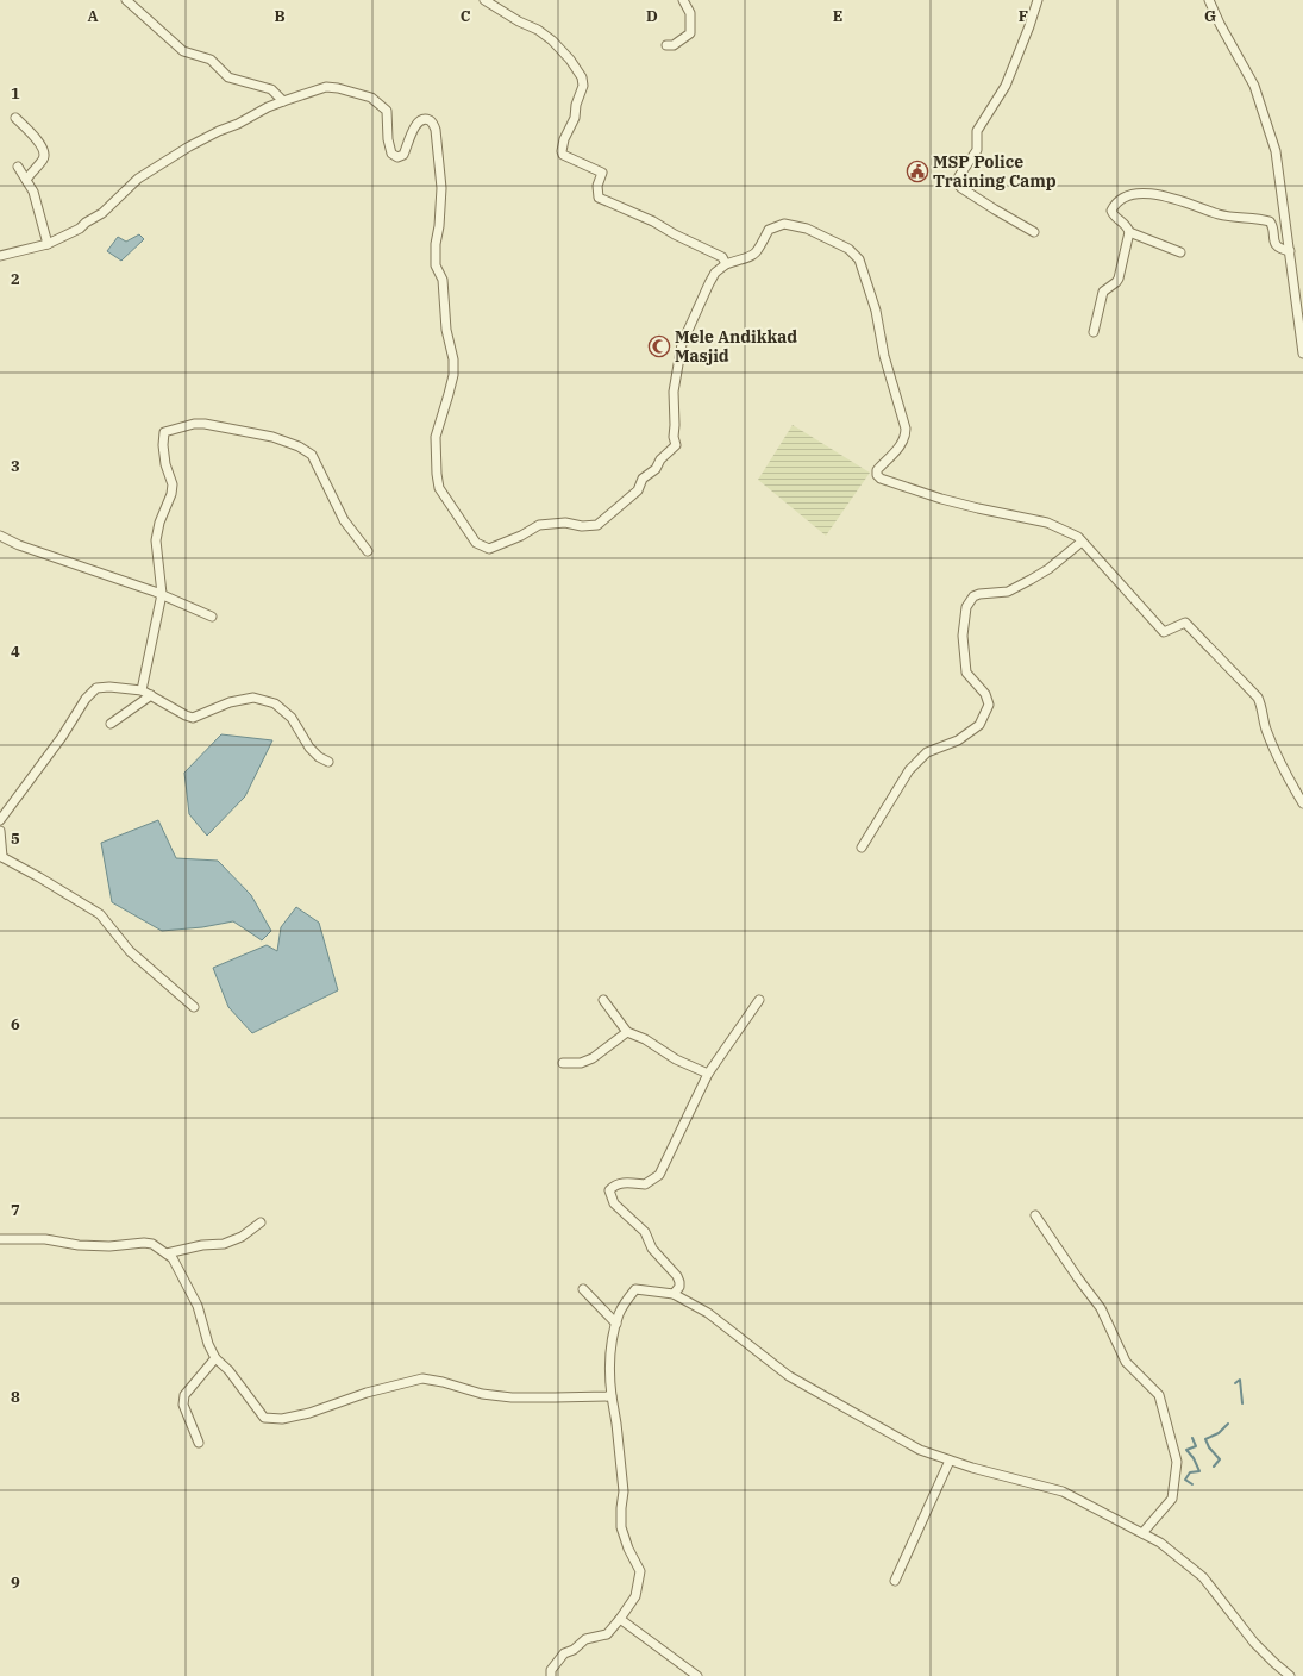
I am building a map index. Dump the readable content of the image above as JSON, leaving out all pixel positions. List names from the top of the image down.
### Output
{
  "places": {
    "public building": ["MSP Police Training Camp"],
    "mosque": ["Mele Andikkad Masjid"]
  },
  "grid": {
    "columns": [
      "A",
      "B",
      "C",
      "D",
      "E",
      "F",
      "G"
    ],
    "rows": [
      "1",
      "2",
      "3",
      "4",
      "5",
      "6",
      "7",
      "8",
      "9"
    ]
  }
}
